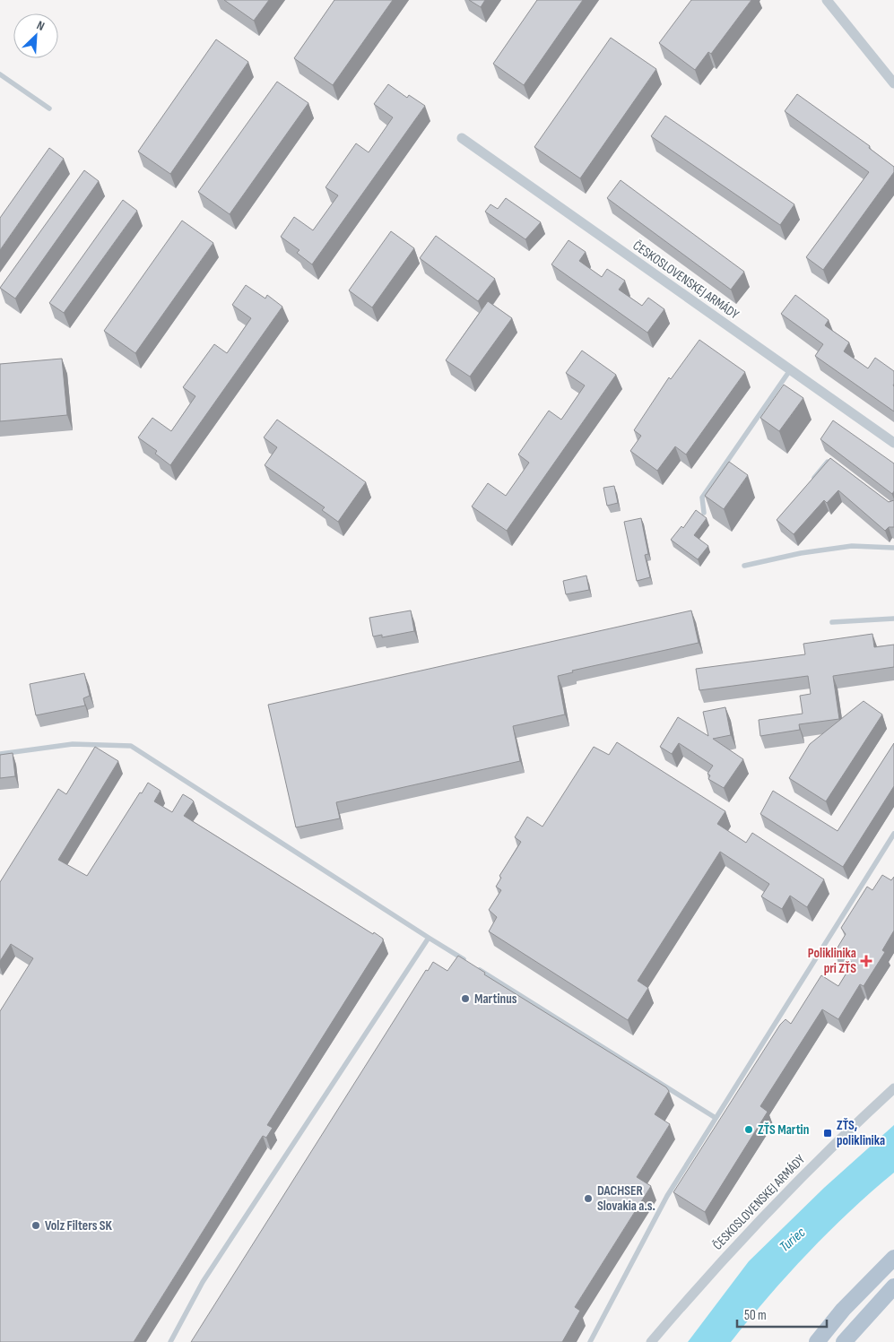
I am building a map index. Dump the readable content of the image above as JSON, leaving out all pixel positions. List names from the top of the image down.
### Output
{
  "streets": {
    "street": ["ČESKOSLOVENSKEJ ARMÁDY"]
  },
  "water": ["Turiec"],
  "places": {
    "health": ["Poliklinika pri ZŤS"],
    "other": [
      "Martinus",
      "ZŤS Martin",
      "DACHSER Slovakia a.s.",
      "Volz Filters SK"
    ],
    "transit": ["ZŤS, poliklinika"]
  },
  "scale_bar": "50 m",
  "north": "top right"
}
